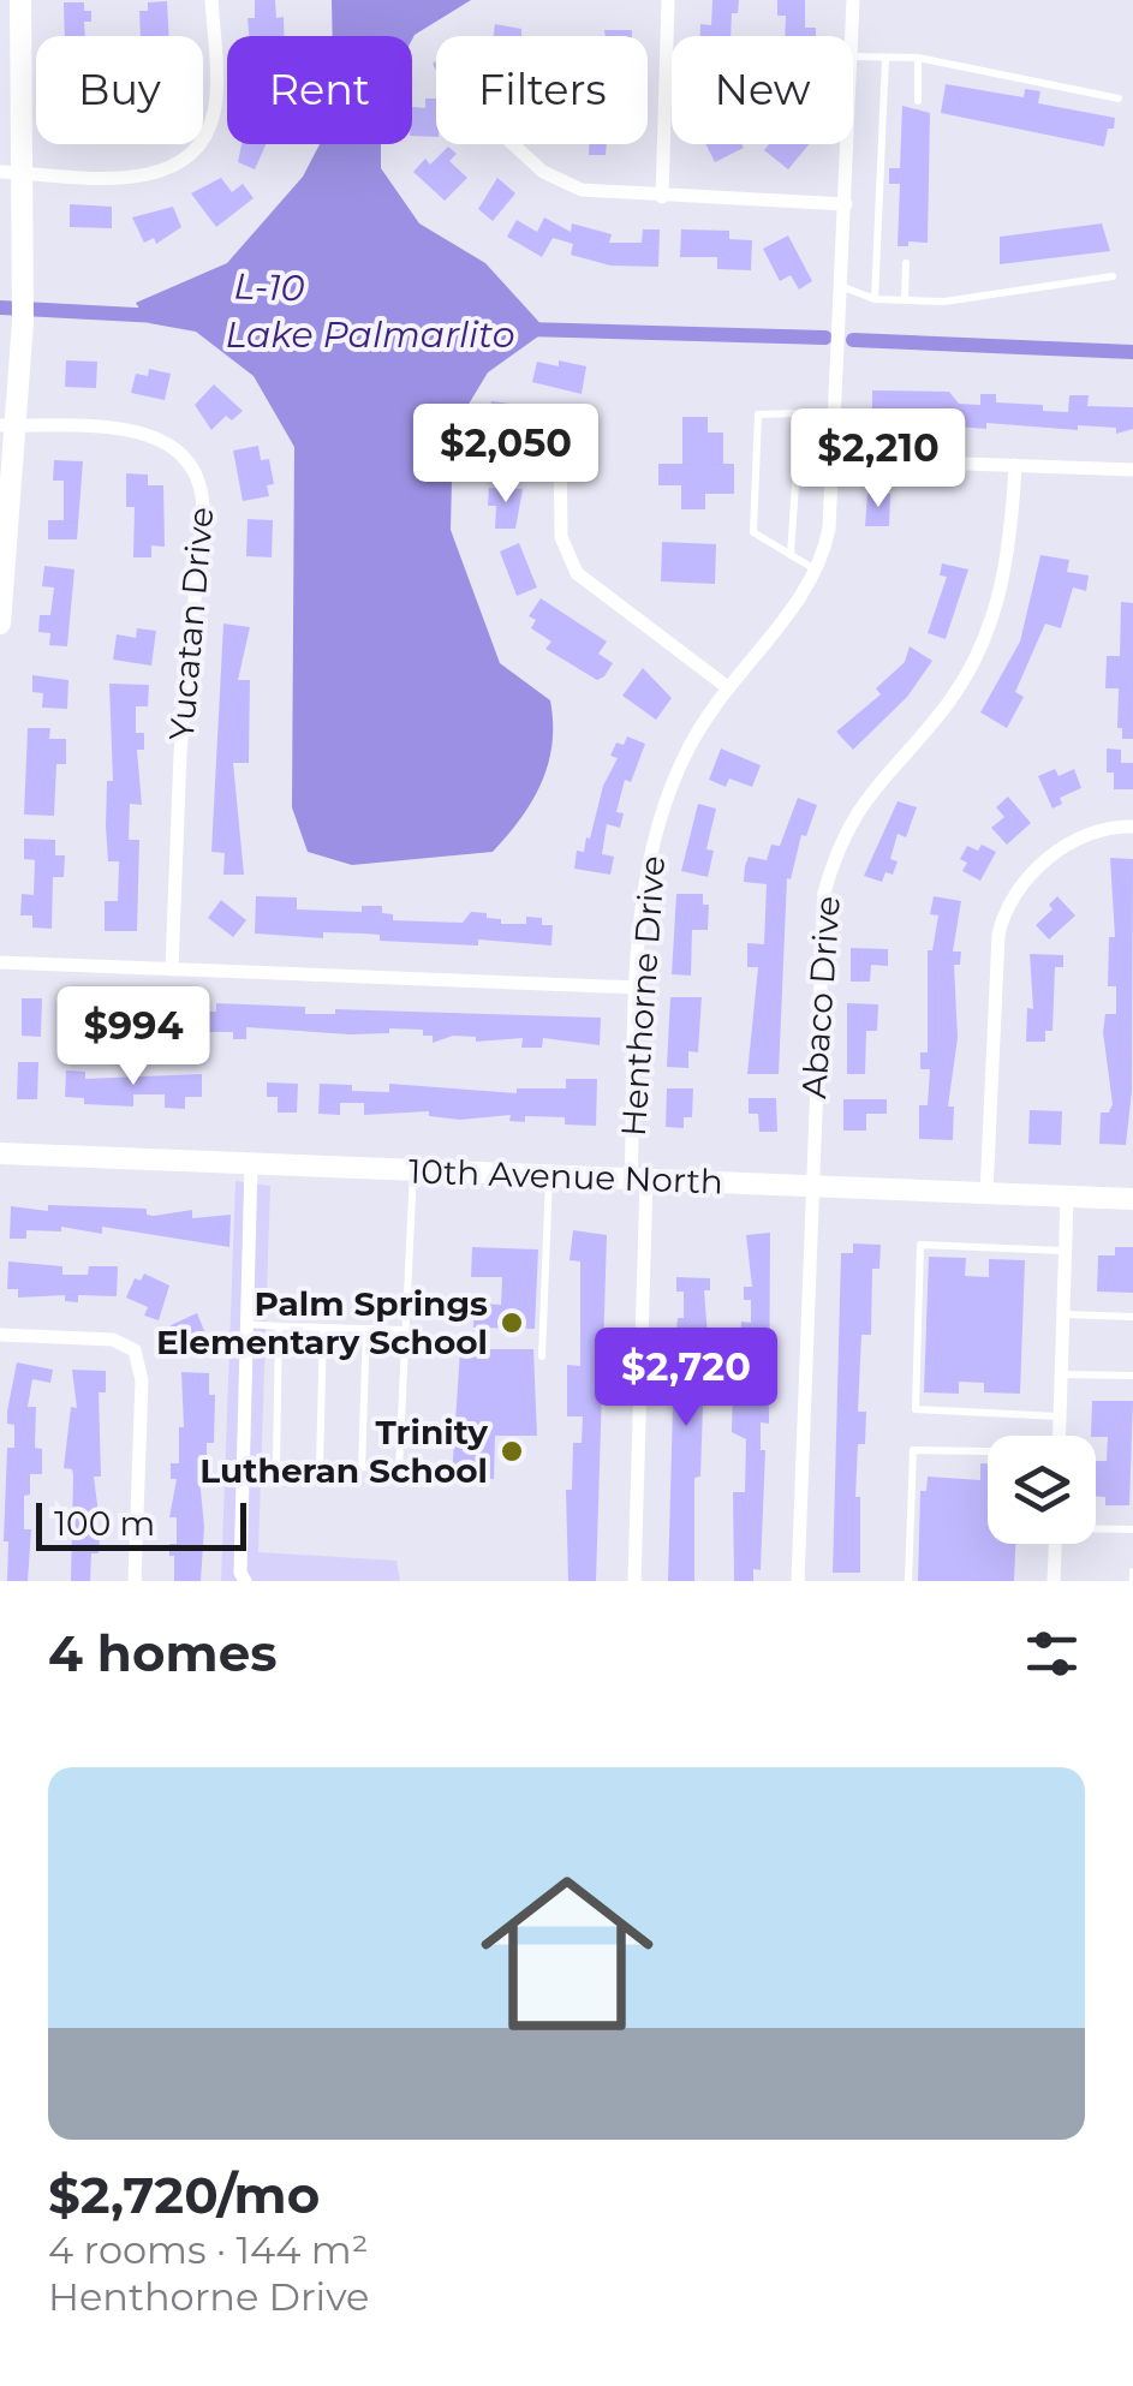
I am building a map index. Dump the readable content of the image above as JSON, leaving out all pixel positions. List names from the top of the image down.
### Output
{
  "streets": {
    "street": [
      "Yucatan Drive",
      "Henthorne Drive",
      "Abaco Drive",
      "10th Avenue North"
    ]
  },
  "crossings": [
    ["Henthorne Drive", "10th Avenue North"],
    ["Abaco Drive", "10th Avenue North"]
  ],
  "water": ["L-10", "Lake Palmarlito"],
  "places": ["Palm Springs Elementary School", "Trinity Lutheran School"],
  "scale_bar": "100 m",
  "page": {
    "chip": [
      "Buy",
      "Rent",
      "Filters",
      "New"
    ],
    "price": [
      "$2,050",
      "$2,210",
      "$994",
      "$2,720"
    ],
    "scale": "100 m",
    "heading": "4 homes",
    "list": [
      {
        "name": "$2,720/mo",
        "note": "4 rooms · 144 m² · Henthorne Drive"
      }
    ]
  }
}
